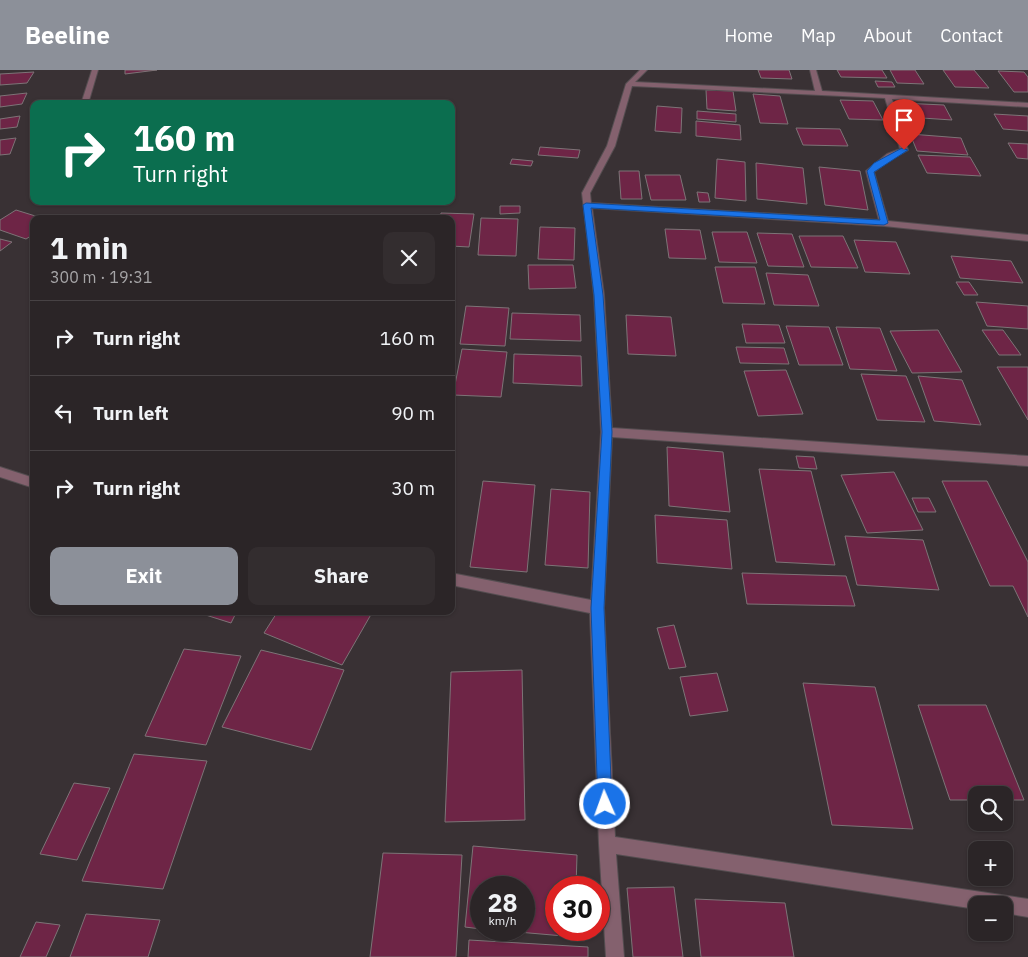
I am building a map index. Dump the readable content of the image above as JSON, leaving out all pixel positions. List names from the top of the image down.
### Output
{
  "page": {
    "header": "Beeline",
    "nav": [
      "Home",
      "Map",
      "About",
      "Contact"
    ],
    "turn": ["160 m", "Turn right"],
    "heading": ["1 min", "300 m · 19:31"],
    "list": [
      {
        "name": "Turn right",
        "value": "160 m"
      },
      {
        "name": "Turn left",
        "value": "90 m"
      },
      {
        "name": "Turn right",
        "value": "30 m"
      }
    ],
    "buttons": ["Exit", "Share"],
    "map_buttons": ["+", "−"],
    "speed": "28 km/h",
    "limit": "30"
  }
}
